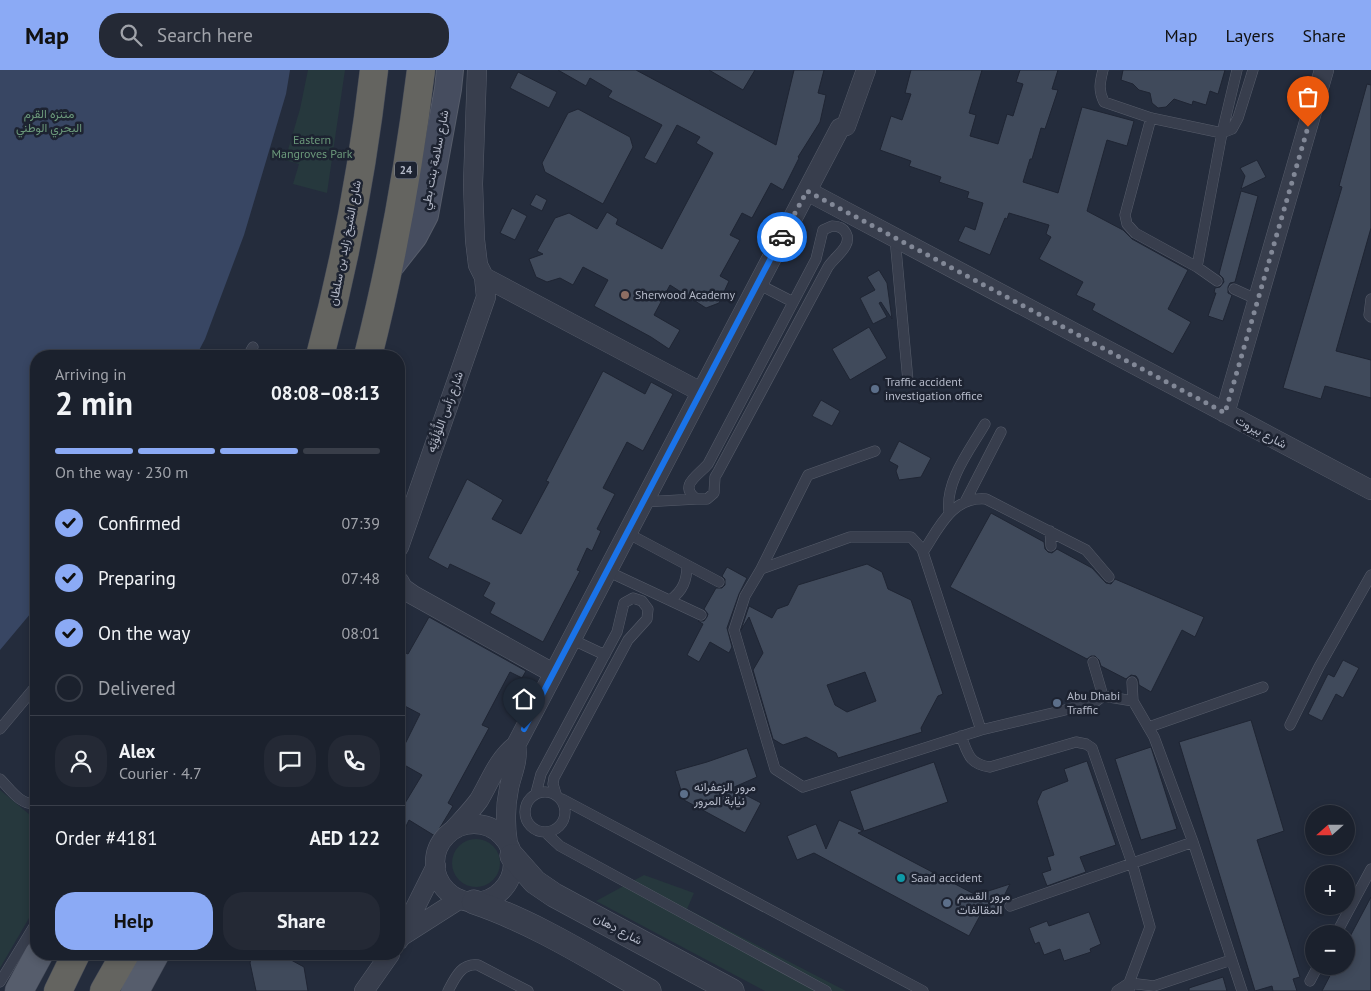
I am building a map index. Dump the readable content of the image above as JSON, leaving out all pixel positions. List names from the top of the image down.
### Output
{
  "streets": {
    "highway": ["24", "شارع الشيخ زايد بن سلطان"],
    "main road": ["شارع سلامة بنت بطي"],
    "street": ["شارع رَأس اللُّؤلُؤيَّه", "شارع بيروت", "شارع دِهان"]
  },
  "crossings": [
    ["شارع سلامة بنت بطي", "24"]
  ],
  "parks": ["متنزه القرم البحري الوطني", "Eastern Mangroves Park"],
  "places": [
    "Sherwood Academy",
    "Traffic accident investigation office",
    "Abu Dhabi Traffic",
    "مرور الزعفرانه نيابة المرور",
    "Saad accident",
    "مرور القسم المقالفات"
  ],
  "north": "left",
  "page": {
    "header": "Map",
    "search": "Search here",
    "nav": ["Map", "Layers", "Share"],
    "heading": ["2 min", "Arriving in", "08:08–08:13"],
    "panel": [
      "Alex",
      "Courier · 4.7",
      "Order #4181",
      "AED 122"
    ],
    "bar": "On the way · 230 m",
    "list": [
      ["Confirmed", "07:39"],
      ["Preparing", "07:48"],
      ["On the way", "08:01"],
      "Delivered"
    ],
    "map_buttons": ["+", "−"],
    "buttons": ["Help", "Share"]
  }
}
